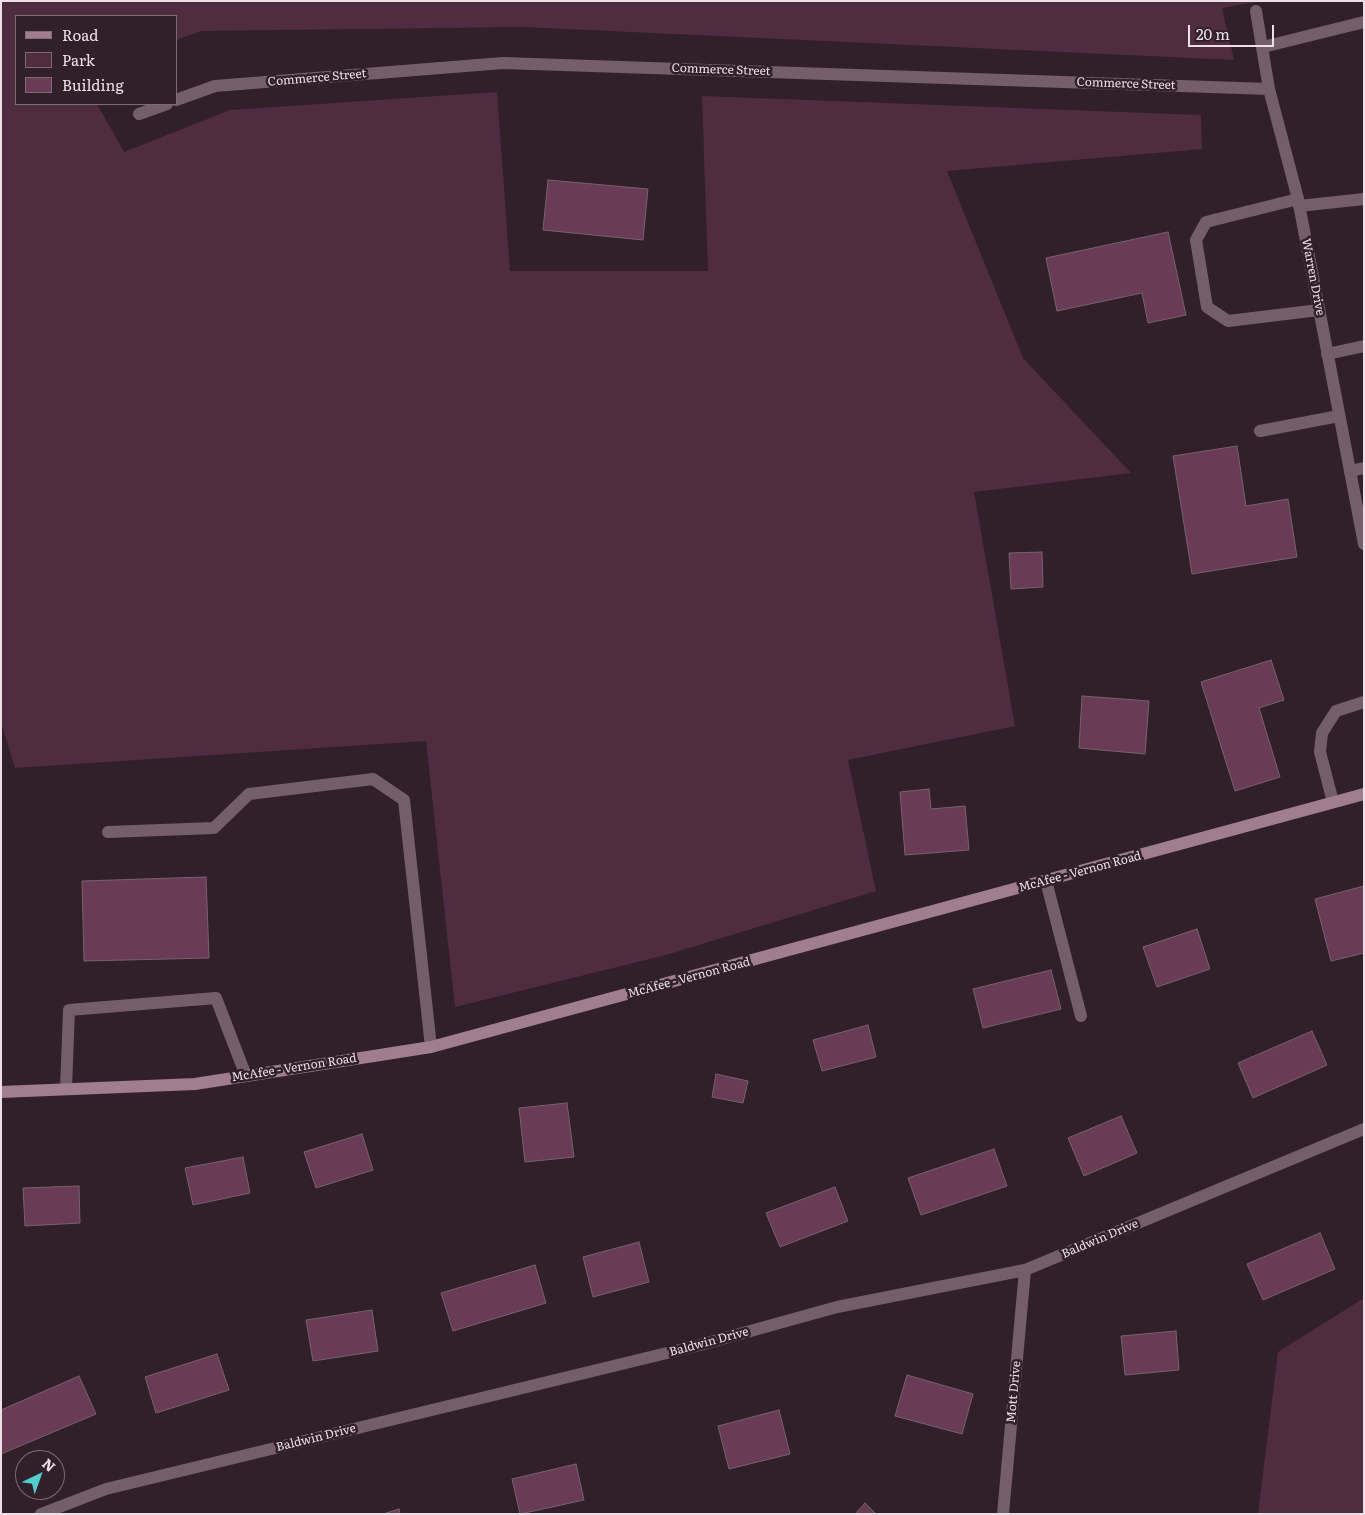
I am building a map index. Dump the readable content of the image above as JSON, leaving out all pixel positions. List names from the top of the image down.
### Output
{
  "streets": {
    "main road": ["McAfee - Vernon Road"],
    "street": [
      "Commerce Street",
      "Warren Drive",
      "Baldwin Drive",
      "Mott Drive"
    ]
  },
  "crossings": [
    ["Commerce Street", "Warren Drive"],
    ["Baldwin Drive", "Mott Drive"]
  ],
  "legend": ["Road", "Park", "Building"],
  "scale_bar": "20 m",
  "north": "top right"
}
